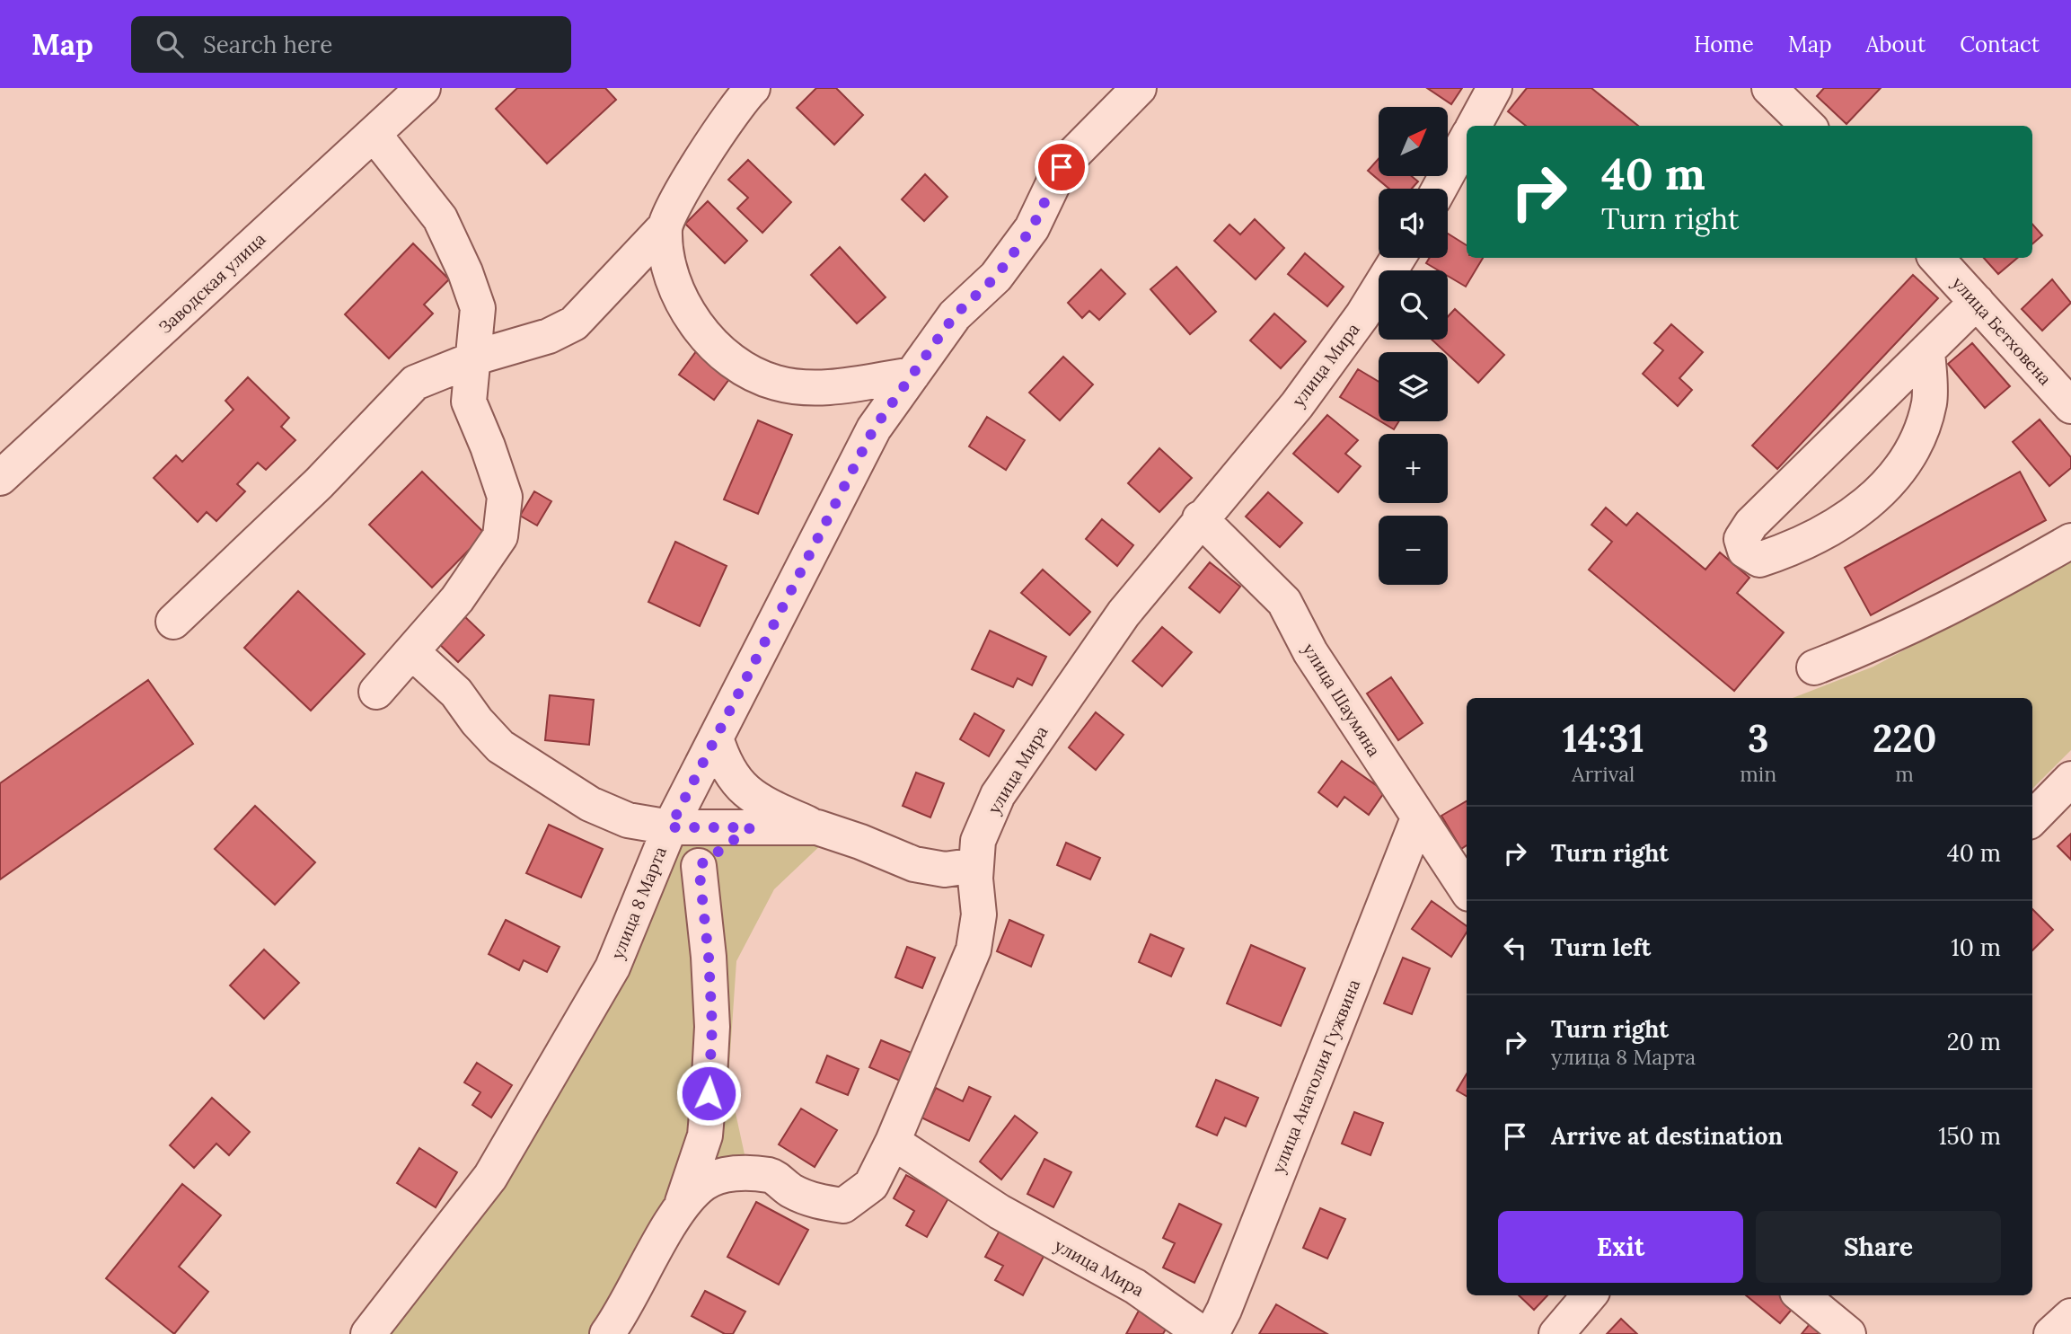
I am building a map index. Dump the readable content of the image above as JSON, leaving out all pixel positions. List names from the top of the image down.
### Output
{
  "streets": {
    "street": [
      "Заводская улица",
      "улица Бетховена",
      "улица Мира",
      "улица Шаумяна",
      "улица 8 Марта",
      "улица Анатолия Гужвина"
    ]
  },
  "crossings": [
    ["улица Мира", "улица Шаумяна"],
    ["улица Шаумяна", "улица Анатолия Гужвина"]
  ],
  "north": "top right",
  "page": {
    "header": "Map",
    "search": "Search here",
    "nav": [
      "Home",
      "Map",
      "About",
      "Contact"
    ],
    "map_buttons": ["+", "−"],
    "turn": ["40 m", "Turn right"],
    "eta": [
      "14:31",
      "Arrival",
      "3",
      "min",
      "220",
      "m"
    ],
    "list": [
      {
        "name": "Turn right",
        "value": "40 m"
      },
      {
        "name": "Turn left",
        "value": "10 m"
      },
      {
        "name": "Turn right",
        "note": "улица 8 Марта",
        "value": "20 m"
      },
      {
        "name": "Arrive at destination",
        "value": "150 m"
      }
    ],
    "buttons": ["Exit", "Share"]
  }
}
